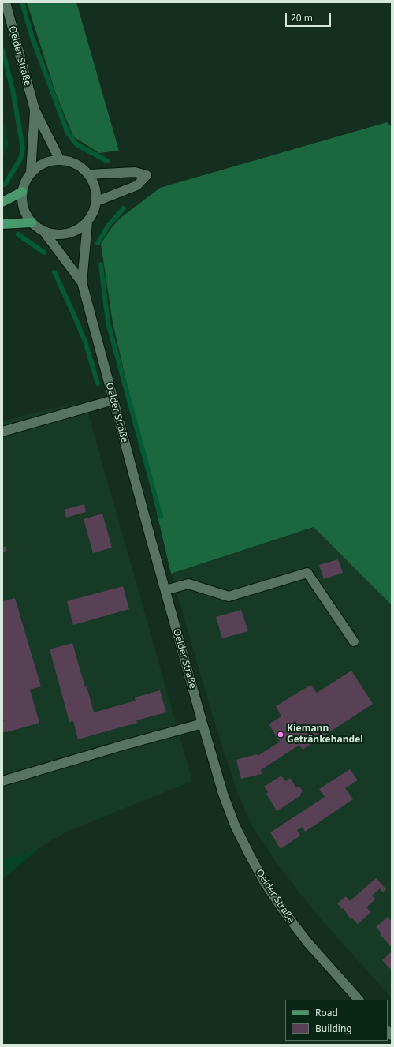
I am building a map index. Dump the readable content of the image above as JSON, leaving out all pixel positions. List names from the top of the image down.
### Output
{
  "streets": {
    "street": ["Oelder Straße"]
  },
  "places": ["Kiemann Getränkehandel"],
  "legend": ["Road", "Building"],
  "scale_bar": "20 m"
}
